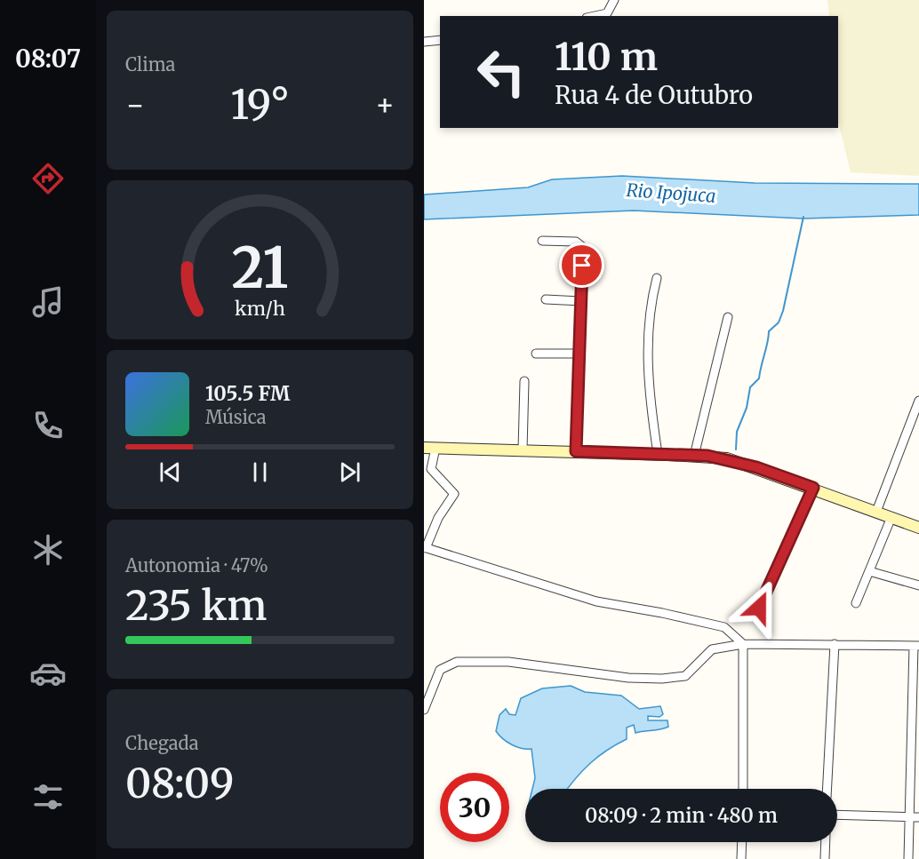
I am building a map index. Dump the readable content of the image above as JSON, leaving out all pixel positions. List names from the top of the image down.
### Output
{
  "water": ["Rio Ipojuca"],
  "page": {
    "tabs": "08:07",
    "tile": [
      "Clima",
      ["Autonomia · 47%", "235 km"],
      ["Chegada", "08:09"]
    ],
    "turn": ["110 m", "Rua 4 de Outubro"],
    "heat": ["−", "19°", "+"],
    "song": ["105.5 FM", "Música"],
    "limit": "30",
    "trip": "08:09 · 2 min · 480 m",
    "gauge": ["21", "km/h"]
  }
}
